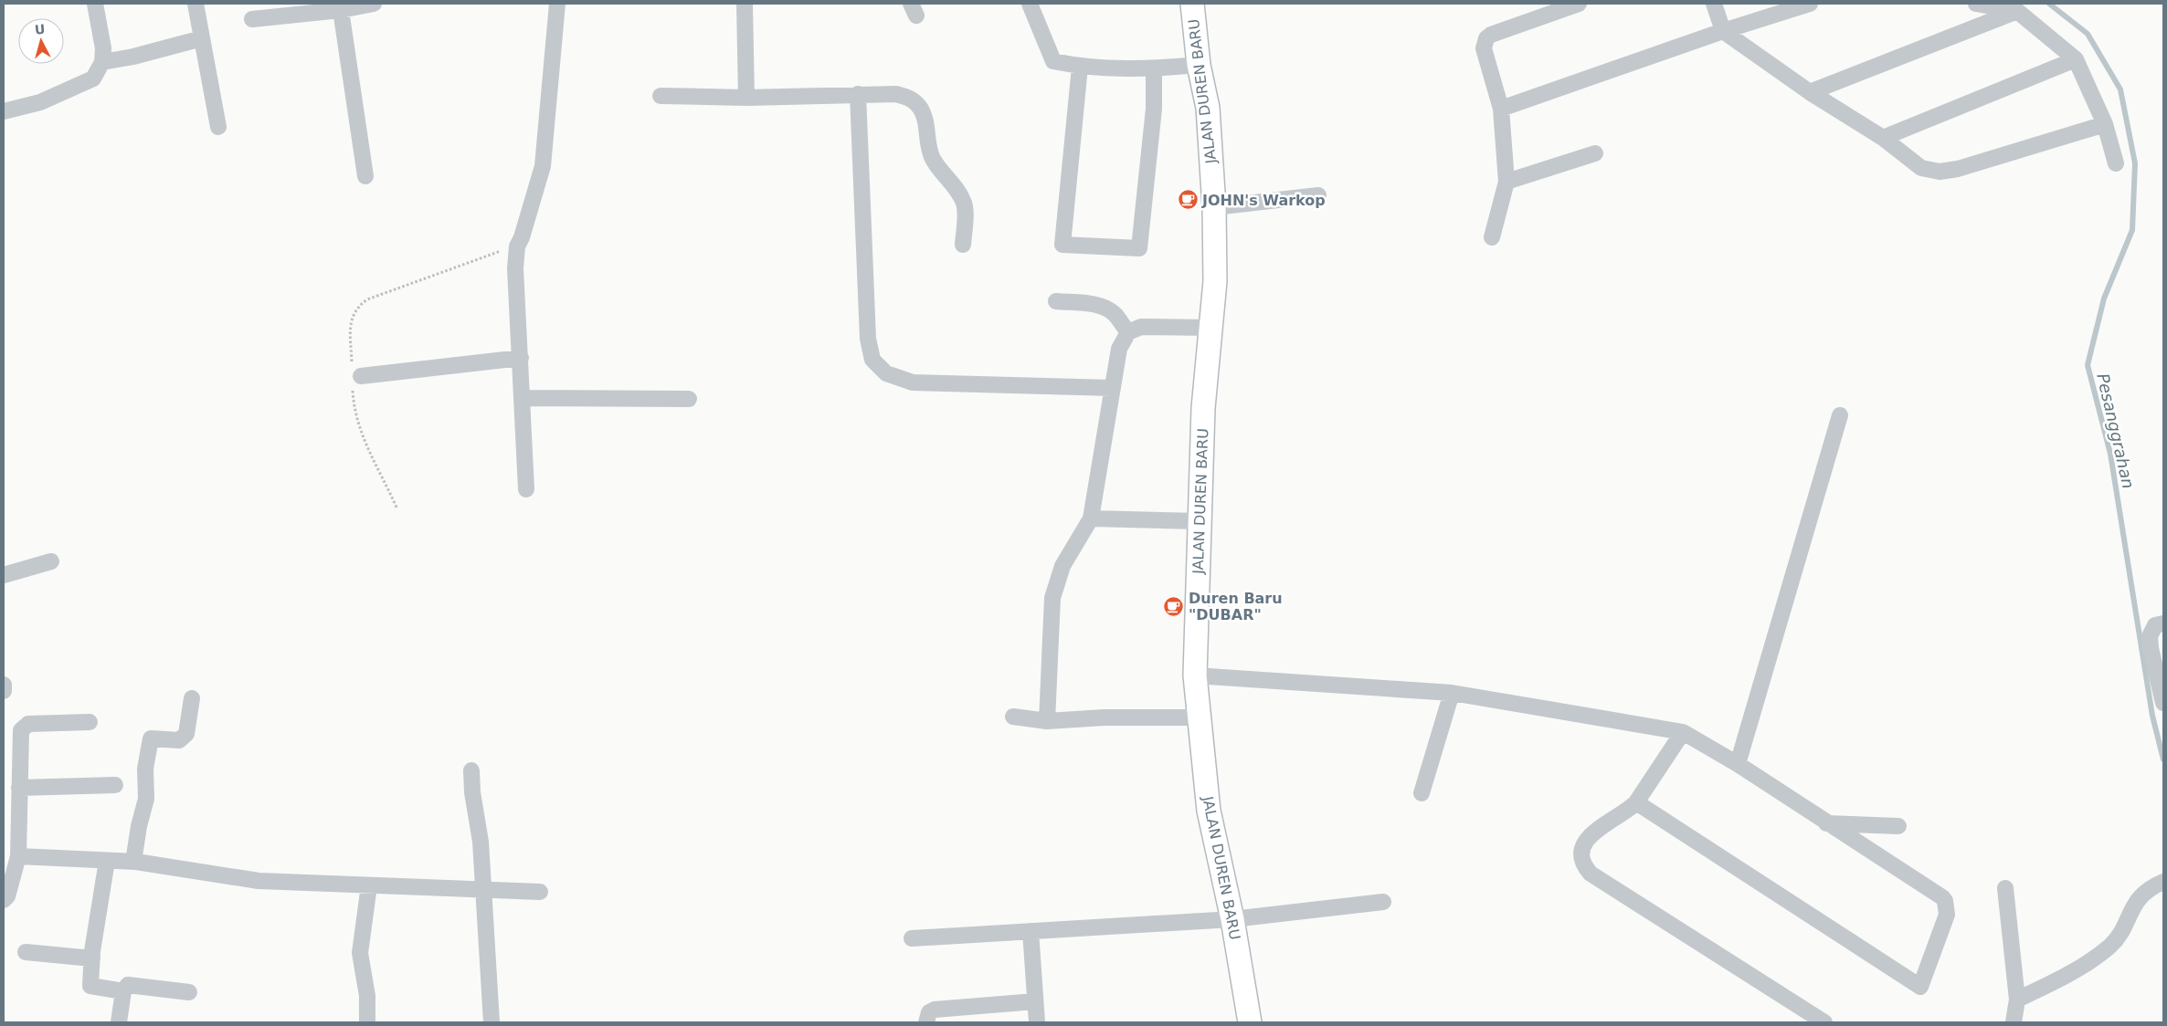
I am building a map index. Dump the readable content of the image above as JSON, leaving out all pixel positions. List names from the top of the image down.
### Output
{
  "streets": {
    "street": ["JALAN DUREN BARU"]
  },
  "water": ["Pesanggrahan"],
  "places": {
    "cafe": ["JOHN's Warkop", "Duren Baru \"DUBAR\""]
  },
  "north": "top"
}
